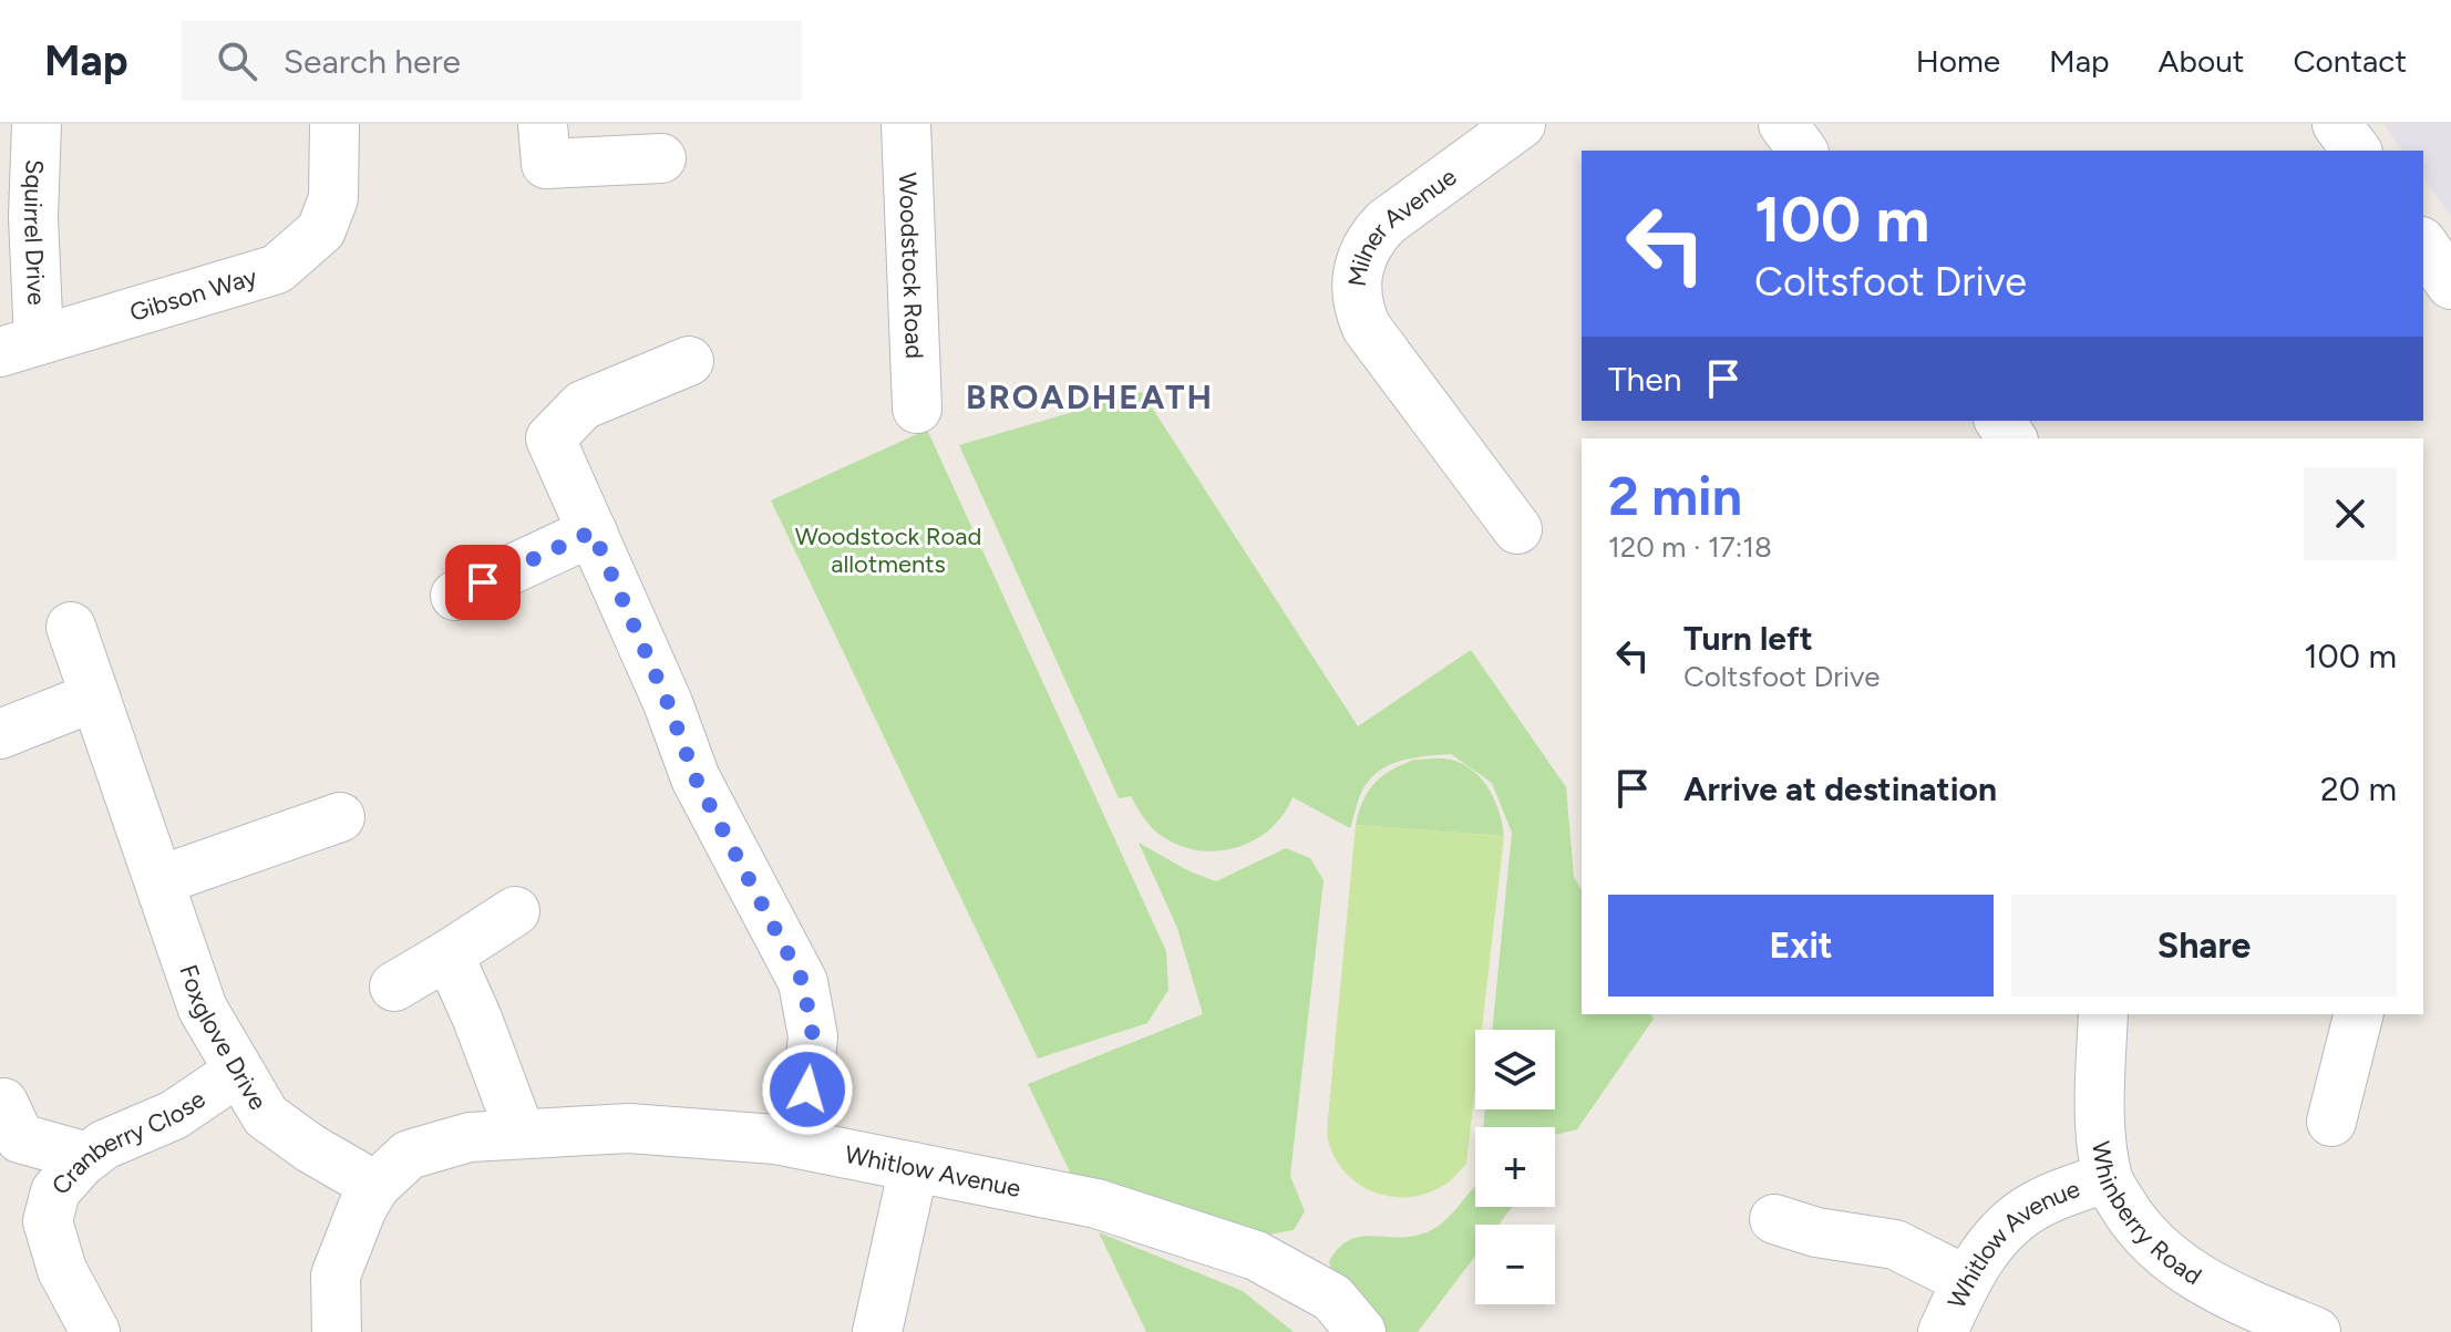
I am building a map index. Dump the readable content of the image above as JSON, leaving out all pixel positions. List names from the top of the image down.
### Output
{
  "streets": {
    "street": [
      "Squirrel Drive",
      "Milner Avenue",
      "Woodstock Road",
      "Gibson Way",
      "Foxglove Drive",
      "Cranberry Close",
      "Whitlow Avenue",
      "Whinberry Road"
    ]
  },
  "crossings": [
    ["Squirrel Drive", "Gibson Way"],
    ["Foxglove Drive", "Cranberry Close"],
    ["Foxglove Drive", "Whitlow Avenue"],
    ["Whitlow Avenue", "Whinberry Road"]
  ],
  "districts": ["BROADHEATH"],
  "parks": ["Woodstock Road allotments"],
  "page": {
    "header": "Map",
    "search": "Search here",
    "nav": [
      "Home",
      "Map",
      "About",
      "Contact"
    ],
    "turn": ["100 m", "Coltsfoot Drive"],
    "then": "Then",
    "heading": ["2 min", "120 m · 17:18"],
    "list": [
      {
        "name": "Turn left",
        "note": "Coltsfoot Drive",
        "value": "100 m"
      },
      {
        "name": "Arrive at destination",
        "value": "20 m"
      }
    ],
    "buttons": ["Exit", "Share"],
    "map_buttons": ["+", "−"]
  }
}
